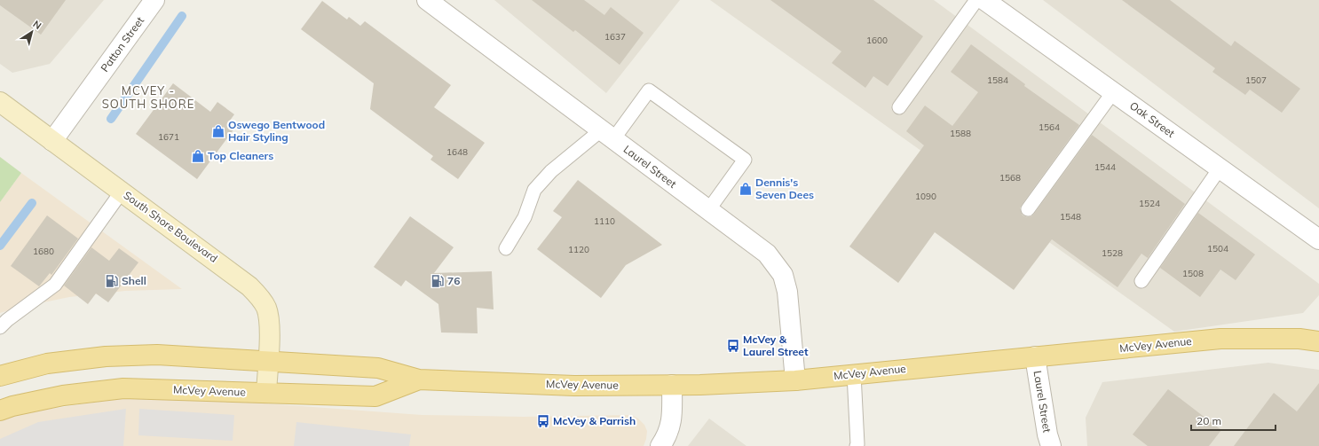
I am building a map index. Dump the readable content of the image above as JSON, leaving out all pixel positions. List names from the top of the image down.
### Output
{
  "streets": {
    "main road": ["South Shore Boulevard", "McVey Avenue"],
    "street": ["Patton Street", "Oak Street", "Laurel Street"]
  },
  "crossings": [
    ["Patton Street", "South Shore Boulevard"],
    ["Laurel Street", "McVey Avenue"],
    ["South Shore Boulevard", "McVey Avenue"]
  ],
  "districts": ["MCVEY - SOUTH SHORE"],
  "places": {
    "shop": ["Oswego Bentwood Hair Styling", "Top Cleaners", "Dennis's Seven Dees"],
    "fuel station": ["Shell", "76"],
    "bus stop": ["McVey & Laurel Street", "McVey & Parrish"]
  },
  "house_numbers": [
    "1637",
    "1600",
    "1584",
    "1507",
    "1564",
    "1588",
    "1671",
    "1648",
    "1544",
    "1568",
    "1090",
    "1524",
    "1548",
    "1110",
    "1504",
    "1120",
    "1680",
    "1528",
    "1508"
  ],
  "scale_bar": "20 m",
  "north": "top right"
}
